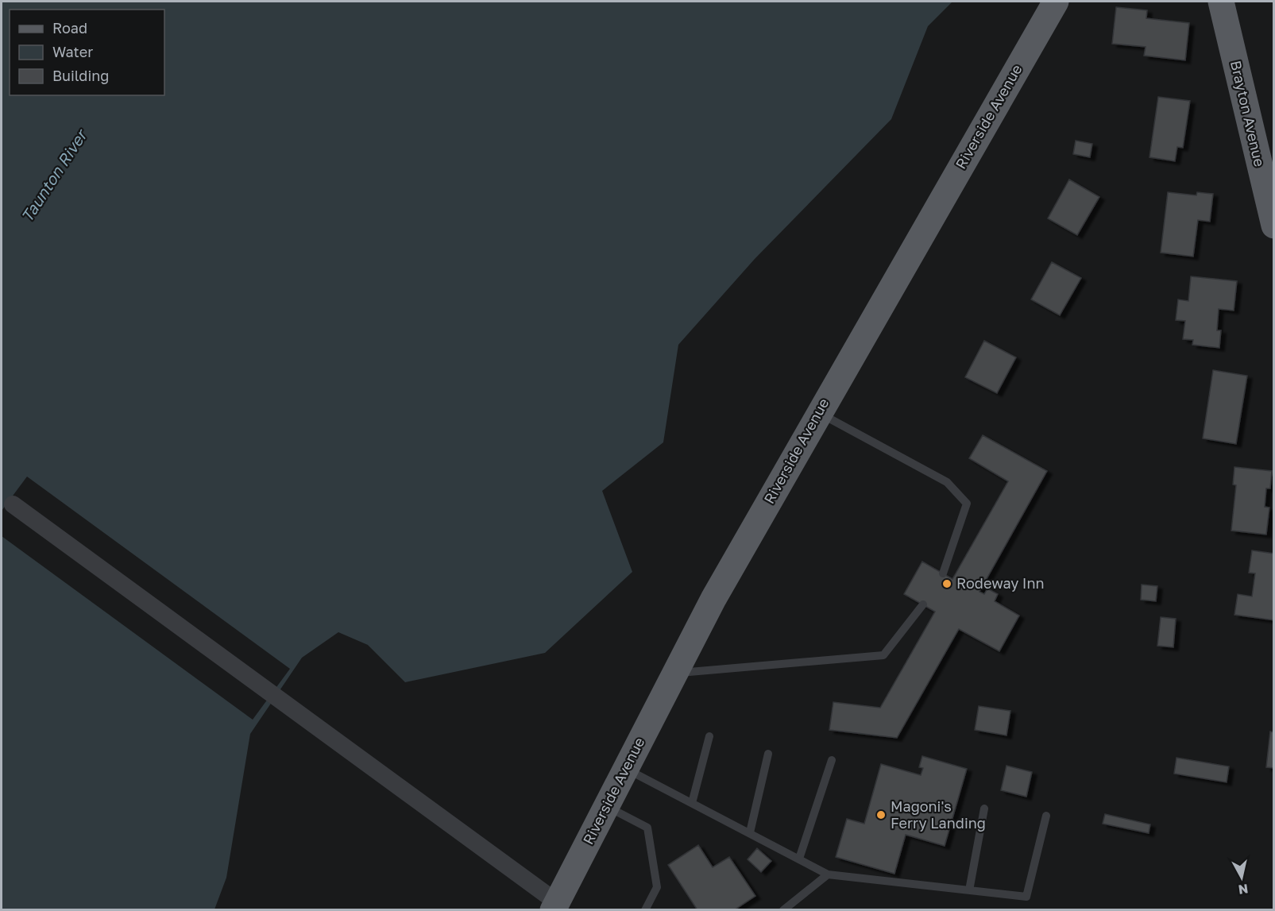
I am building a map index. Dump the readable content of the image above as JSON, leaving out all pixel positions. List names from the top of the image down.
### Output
{
  "streets": {
    "main road": ["Brayton Avenue", "Riverside Avenue"]
  },
  "water": ["Taunton River"],
  "places": ["Rodeway Inn", "Magoni's Ferry Landing"],
  "legend": ["Road", "Water", "Building"],
  "north": "bottom"
}
